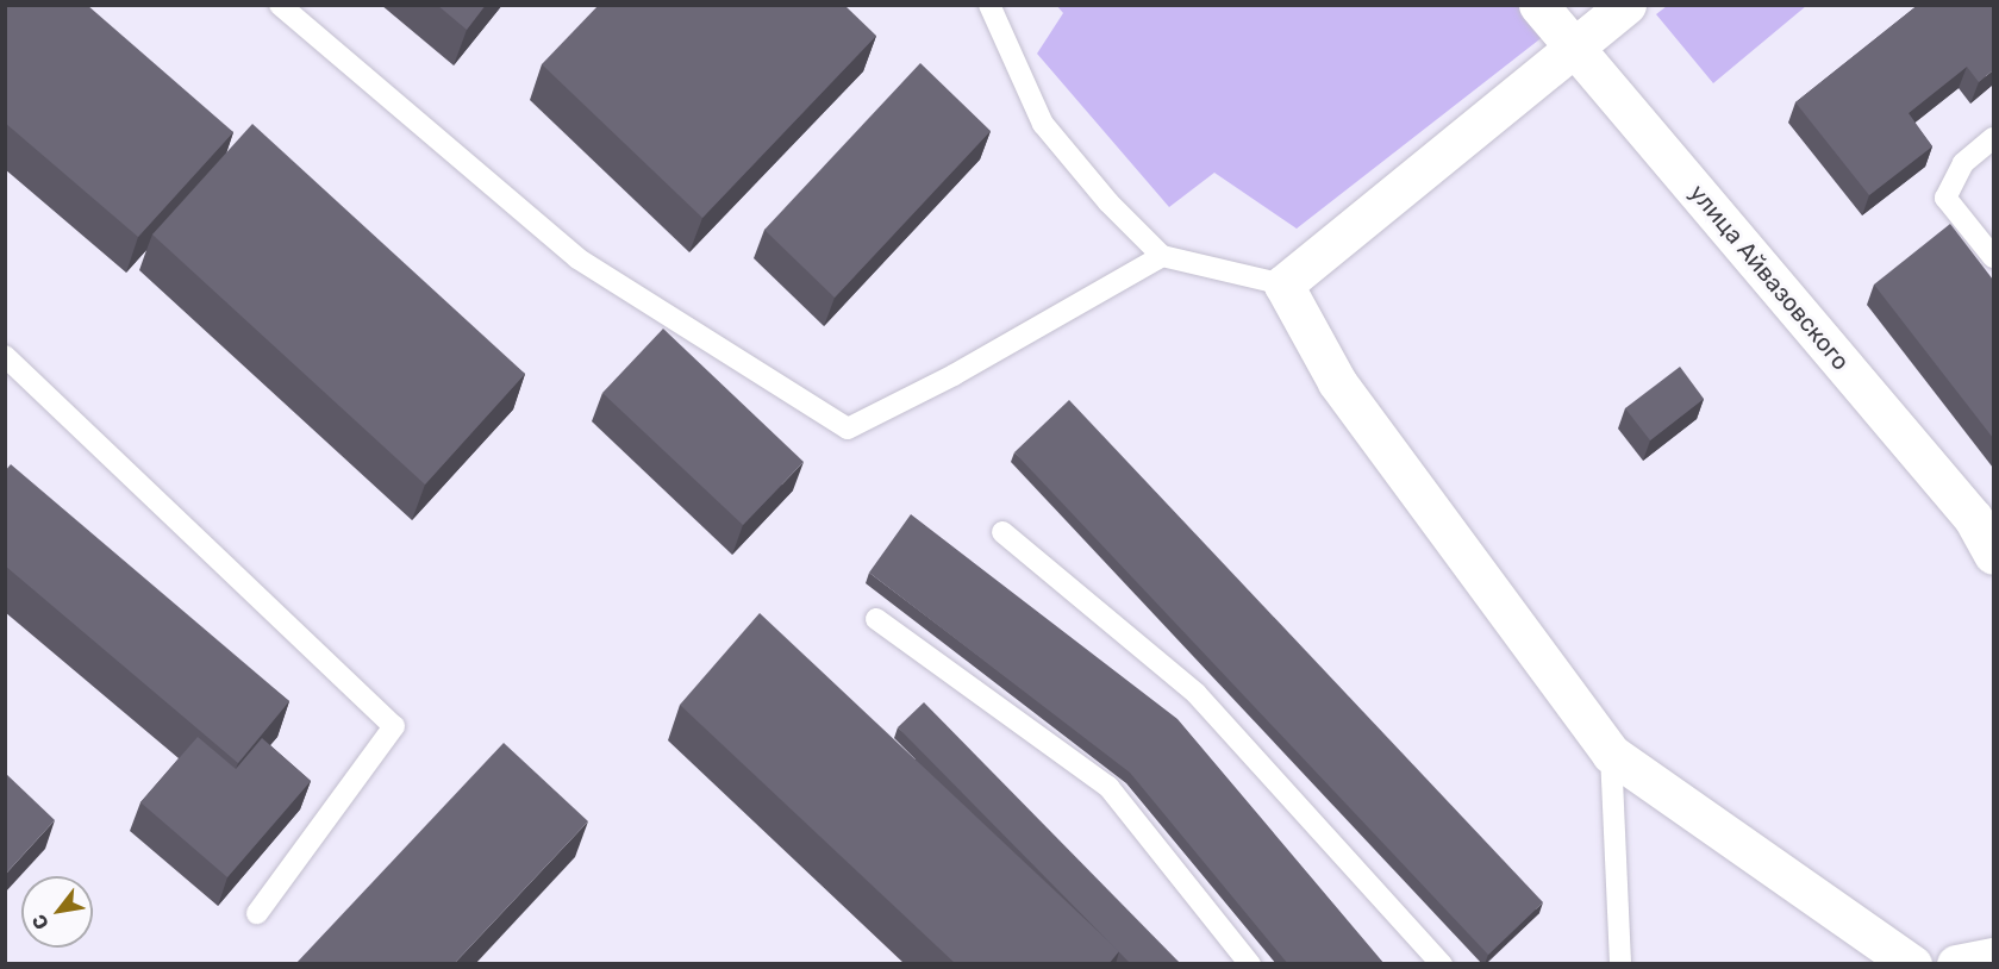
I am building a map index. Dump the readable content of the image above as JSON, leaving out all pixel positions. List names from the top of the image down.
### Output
{
  "streets": {
    "street": ["улица Айвазовского"]
  },
  "north": "bottom left"
}
